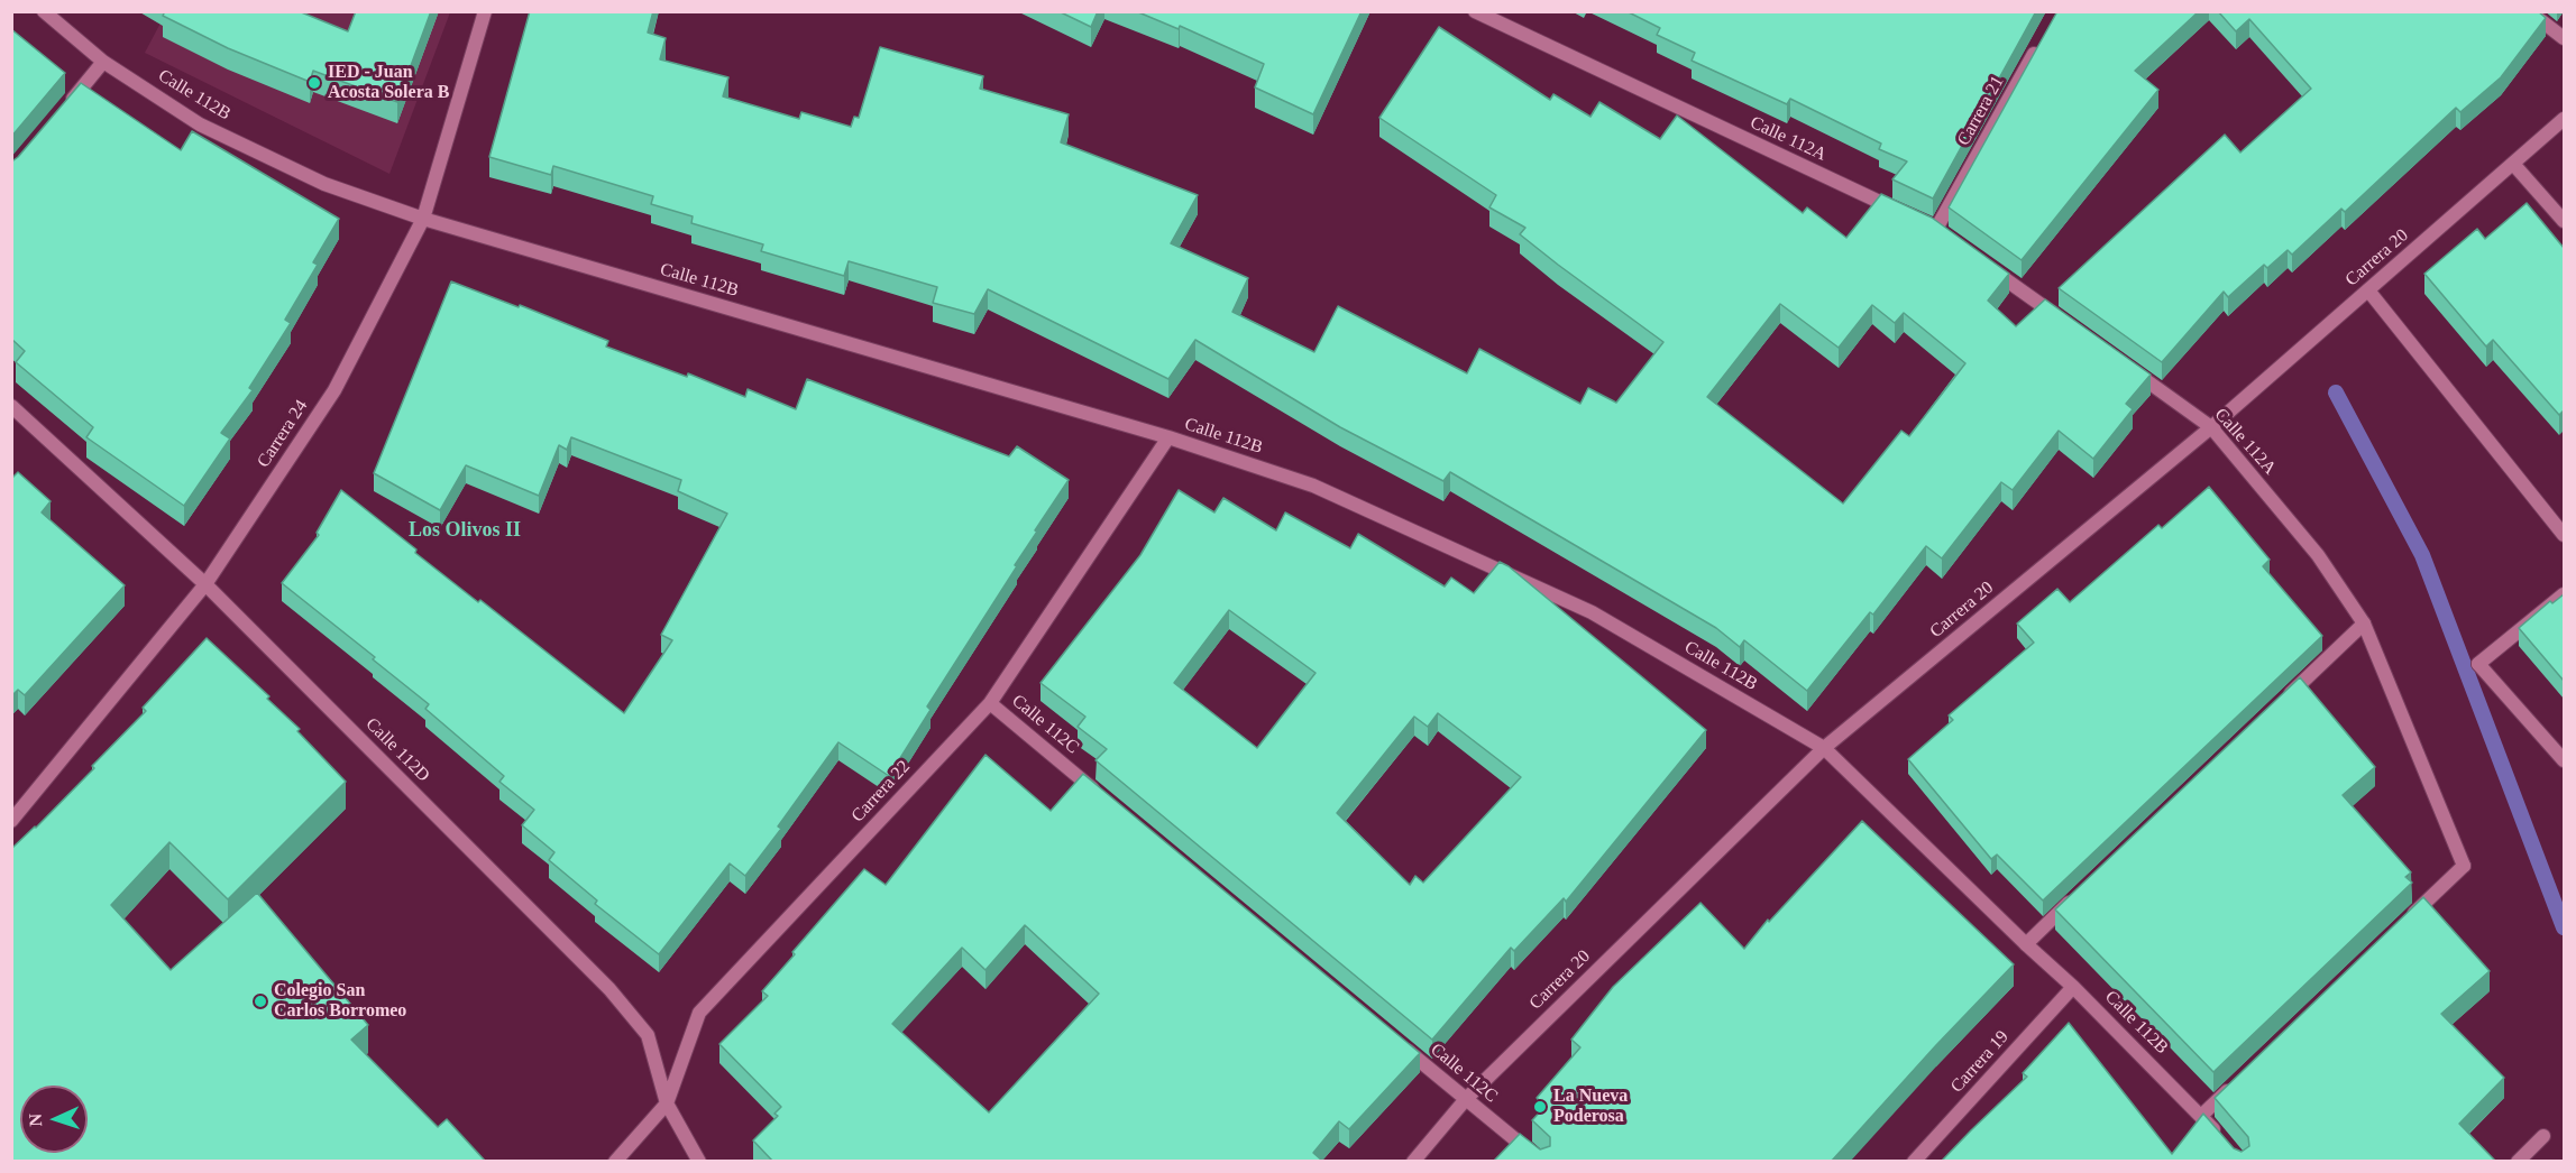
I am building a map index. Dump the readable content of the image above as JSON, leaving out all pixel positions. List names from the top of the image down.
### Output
{
  "streets": {
    "street": [
      "Calle 112B",
      "Carrera 21",
      "Calle 112A",
      "Carrera 20",
      "Carrera 24",
      "Calle 112C",
      "Calle 112D",
      "Carrera 22",
      "Carrera 19"
    ]
  },
  "crossings": [
    ["Calle 112B", "Carrera 20"],
    ["Calle 112B", "Carrera 24"],
    ["Calle 112B", "Carrera 22"],
    ["Calle 112B", "Carrera 19"],
    ["Calle 112A", "Carrera 20"],
    ["Carrera 20", "Calle 112C"],
    ["Carrera 24", "Calle 112D"],
    ["Calle 112C", "Carrera 22"],
    ["Calle 112D", "Carrera 22"]
  ],
  "districts": ["Los Olivos II"],
  "places": ["IED - Juan Acosta Solera B", "Colegio San Carlos Borromeo", "La Nueva Poderosa"],
  "north": "left"
}
